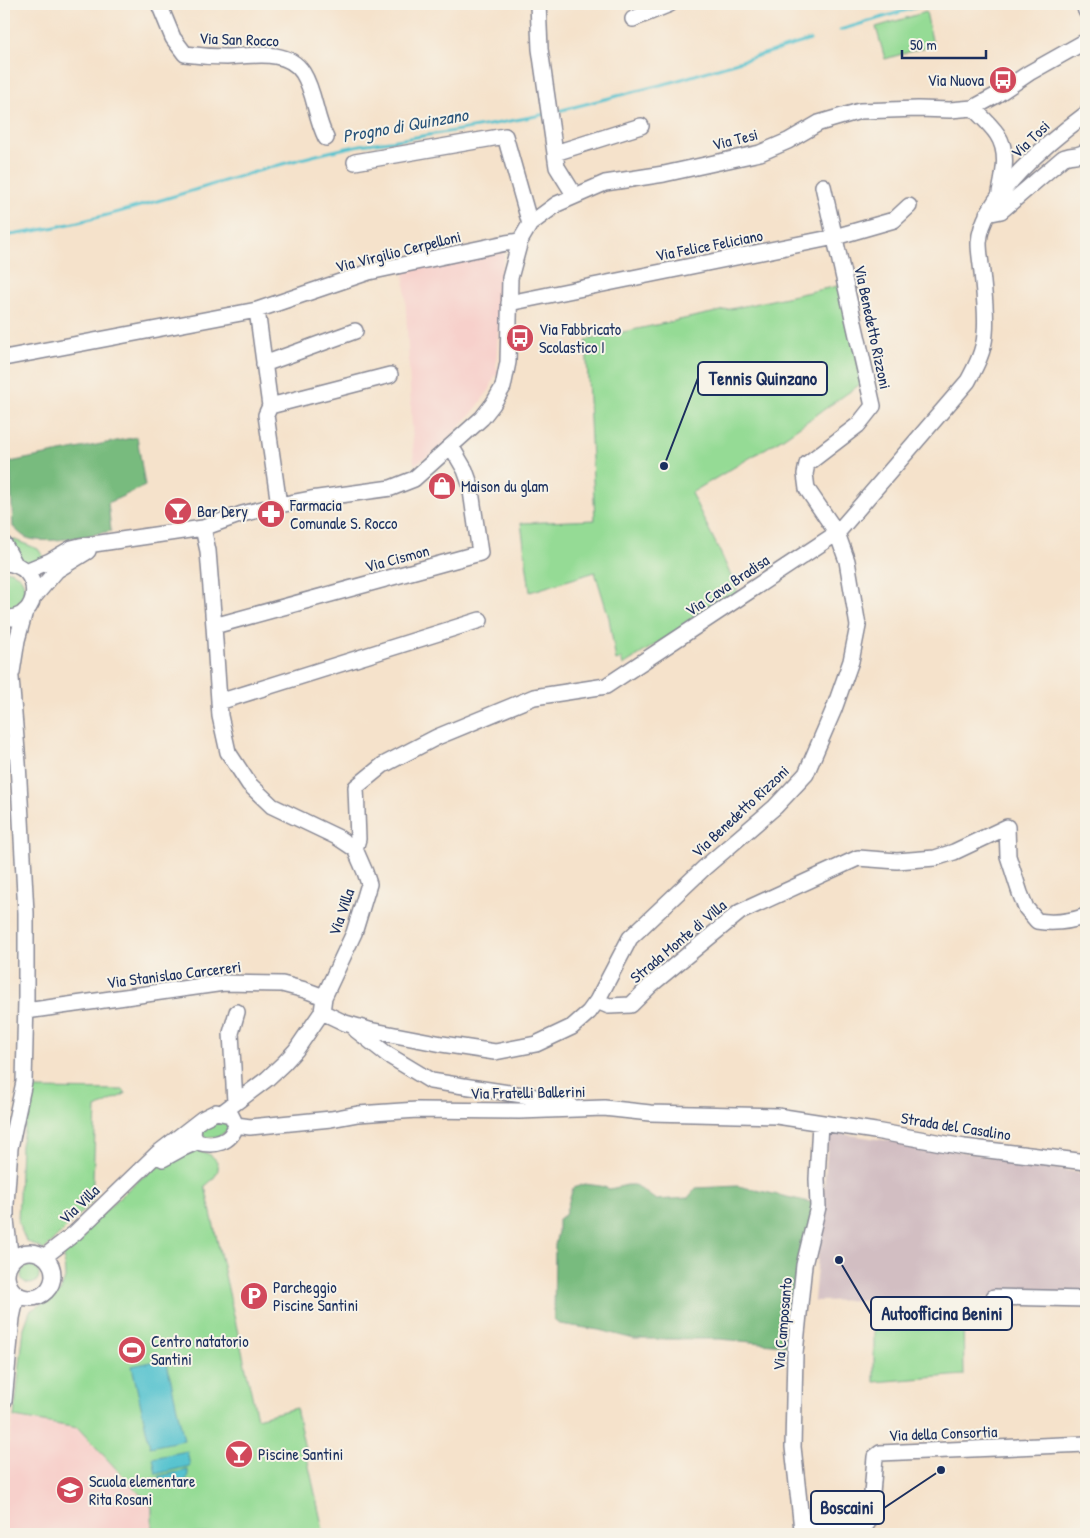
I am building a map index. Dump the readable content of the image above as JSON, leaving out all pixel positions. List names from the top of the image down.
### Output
{
  "streets": {
    "street": [
      "Via San Rocco",
      "Via Tesi",
      "Via Tosi",
      "Via Felice Feliciano",
      "Via Virgilio Cerpelloni",
      "Via Benedetto Rizzoni",
      "Via Cismon",
      "Via Cava Bradisa",
      "Via Villa",
      "Strada Monte di Villa",
      "Via Stanislao Carcereri",
      "Via Fratelli Ballerini",
      "Strada del Casalino",
      "Via Camposanto",
      "Via della Consortia"
    ]
  },
  "crossings": [
    ["Via Tesi", "Via Tosi"],
    ["Via Tesi", "Via Felice Feliciano"],
    ["Via Tesi", "Via Virgilio Cerpelloni"],
    ["Via Tesi", "Via Cismon"],
    ["Via Tosi", "Via Cava Bradisa"],
    ["Via Felice Feliciano", "Via Benedetto Rizzoni"],
    ["Via Benedetto Rizzoni", "Via Cava Bradisa"],
    ["Via Benedetto Rizzoni", "Strada Monte di Villa"],
    ["Via Cava Bradisa", "Via Villa"],
    ["Via Villa", "Via Stanislao Carcereri"],
    ["Via Villa", "Via Fratelli Ballerini"],
    ["Via Fratelli Ballerini", "Strada del Casalino"],
    ["Via Fratelli Ballerini", "Via Camposanto"],
    ["Strada del Casalino", "Via Camposanto"],
    ["Via Camposanto", "Via della Consortia"]
  ],
  "water": ["Progno di Quinzano"],
  "places": {
    "bus stop": ["Via Nuova", "Via Fabbricato Scolastico I"],
    "other": ["Tennis Quinzano", "Autoofficina Benini", "Boscaini"],
    "shop": ["Maison du glam"],
    "bar": ["Bar Dery", "Piscine Santini"],
    "pharmacy": ["Farmacia Comunale S. Rocco"],
    "parking": ["Parcheggio Piscine Santini"],
    "sports": ["Centro natatorio Santini"],
    "school or university": ["Scuola elementare Rita Rosani"]
  },
  "scale_bar": "50 m"
}
